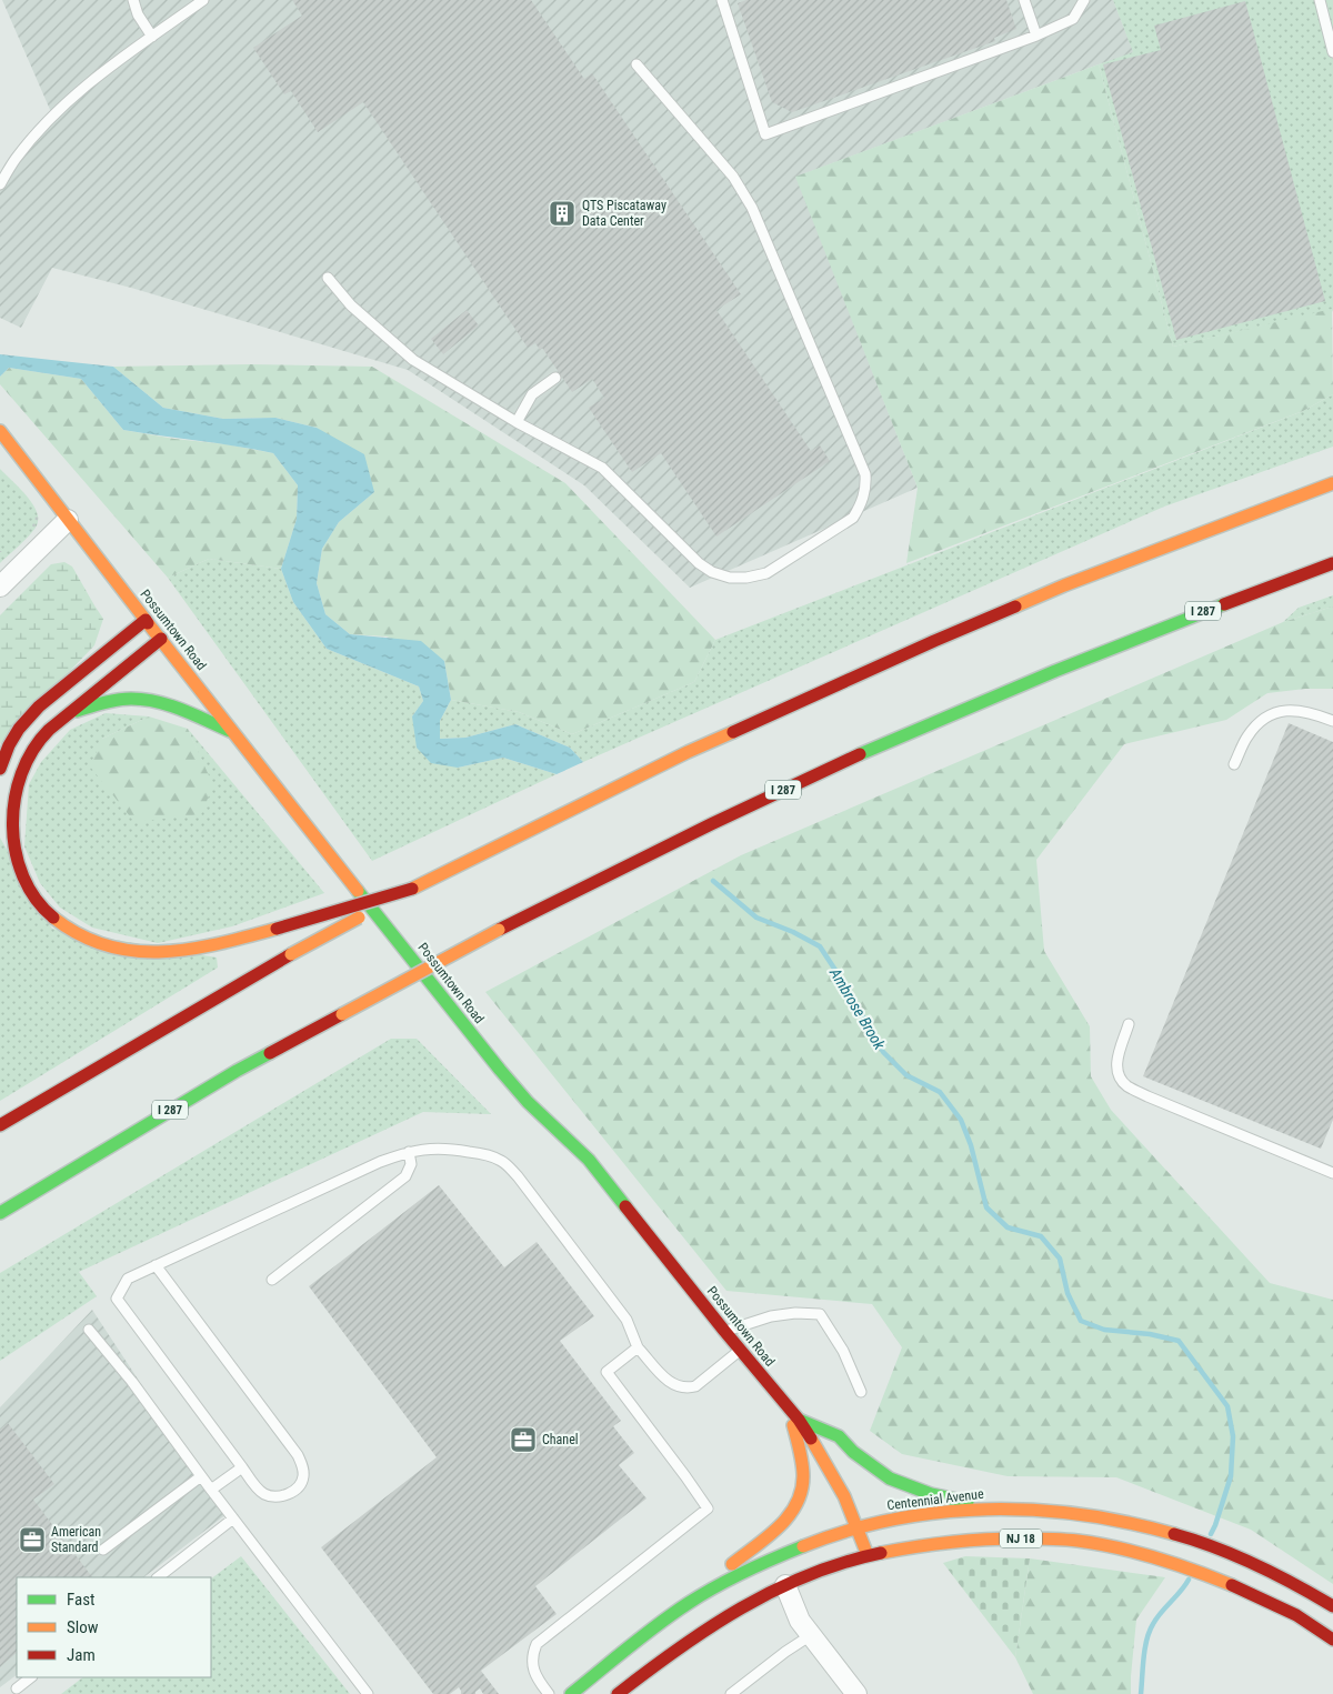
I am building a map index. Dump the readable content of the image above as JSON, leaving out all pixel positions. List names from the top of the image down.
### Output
{
  "streets": {
    "main road": [
      "I 287",
      "Possumtown Road",
      "Centennial Avenue",
      "NJ 18"
    ]
  },
  "crossings": [
    ["Possumtown Road", "Centennial Avenue"],
    ["Possumtown Road", "NJ 18"]
  ],
  "water": ["Ambrose Brook"],
  "places": {
    "building": ["QTS Piscataway Data Center"],
    "office": ["Chanel", "American Standard"]
  },
  "legend": ["Fast", "Slow", "Jam"]
}
